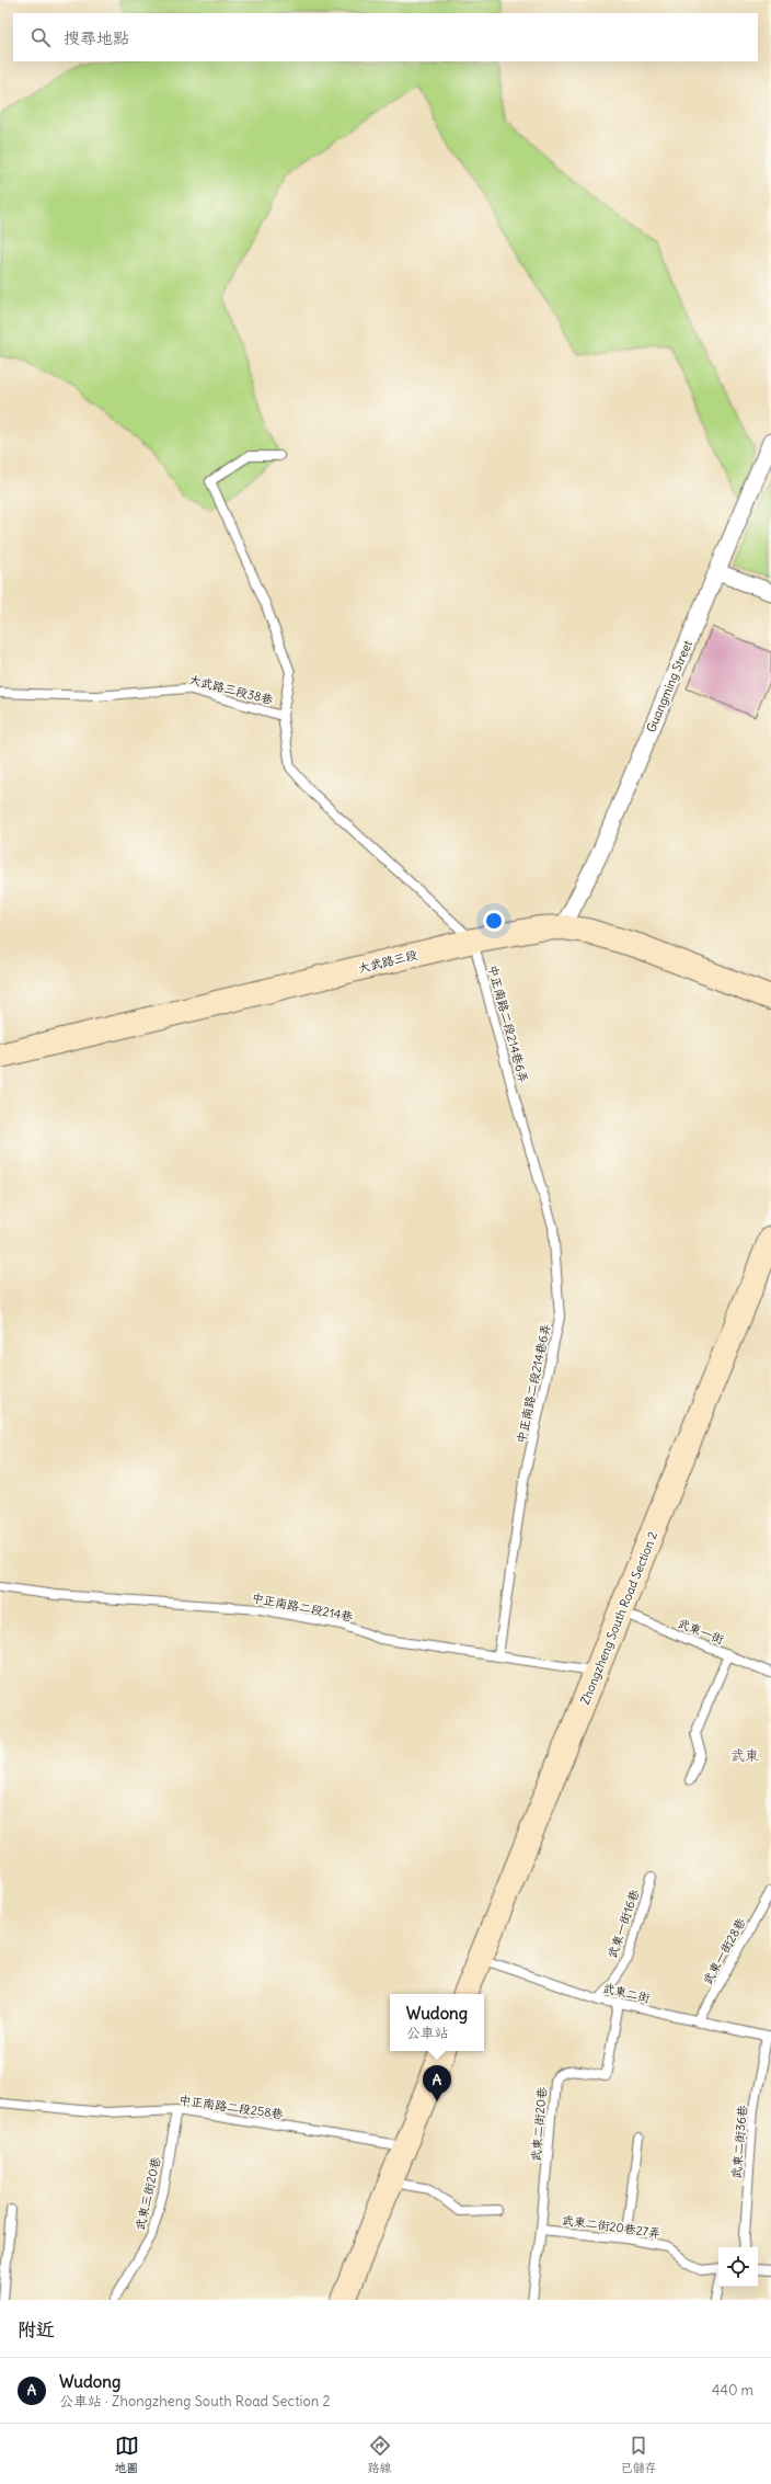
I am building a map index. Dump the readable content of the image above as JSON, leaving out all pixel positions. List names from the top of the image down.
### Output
{
  "streets": {
    "street": ["Guangming Street", "大武路三段", "Zhongzheng South Road Section 2"],
    "lane": [
      "大武路三段38巷",
      "中正南路二段214巷6弄",
      "中正南路二段214巷",
      "武東一街",
      "武東一街16巷",
      "武東一街28巷",
      "武東二街",
      "中正南路二段258巷",
      "武東二街20巷",
      "武東二街36巷",
      "武東三街20巷",
      "武東二街20巷27弄"
    ]
  },
  "crossings": [
    ["Guangming Street", "大武路三段"],
    ["大武路三段38巷", "大武路三段"],
    ["大武路三段38巷", "中正南路二段214巷6弄"],
    ["大武路三段", "中正南路二段214巷6弄"],
    ["中正南路二段214巷6弄", "中正南路二段214巷"],
    ["中正南路二段214巷", "Zhongzheng South Road Section 2"],
    ["Zhongzheng South Road Section 2", "武東一街"],
    ["Zhongzheng South Road Section 2", "武東二街"],
    ["武東一街16巷", "武東二街"],
    ["武東一街28巷", "武東二街"],
    ["武東二街", "武東二街20巷"],
    ["武東二街", "武東二街36巷"],
    ["中正南路二段258巷", "武東三街20巷"],
    ["武東二街20巷", "武東二街20巷27弄"]
  ],
  "districts": ["武東"],
  "page": {
    "search": "搜尋地點",
    "popup": ["Wudong", "公車站"],
    "pins": "A",
    "heading": "附近",
    "list": [
      {
        "mark": "A",
        "name": "Wudong",
        "note": "公車站 · Zhongzheng South Road Section 2",
        "value": "440 m"
      }
    ],
    "nav": ["地圖", "路線", "已儲存"]
  }
}
